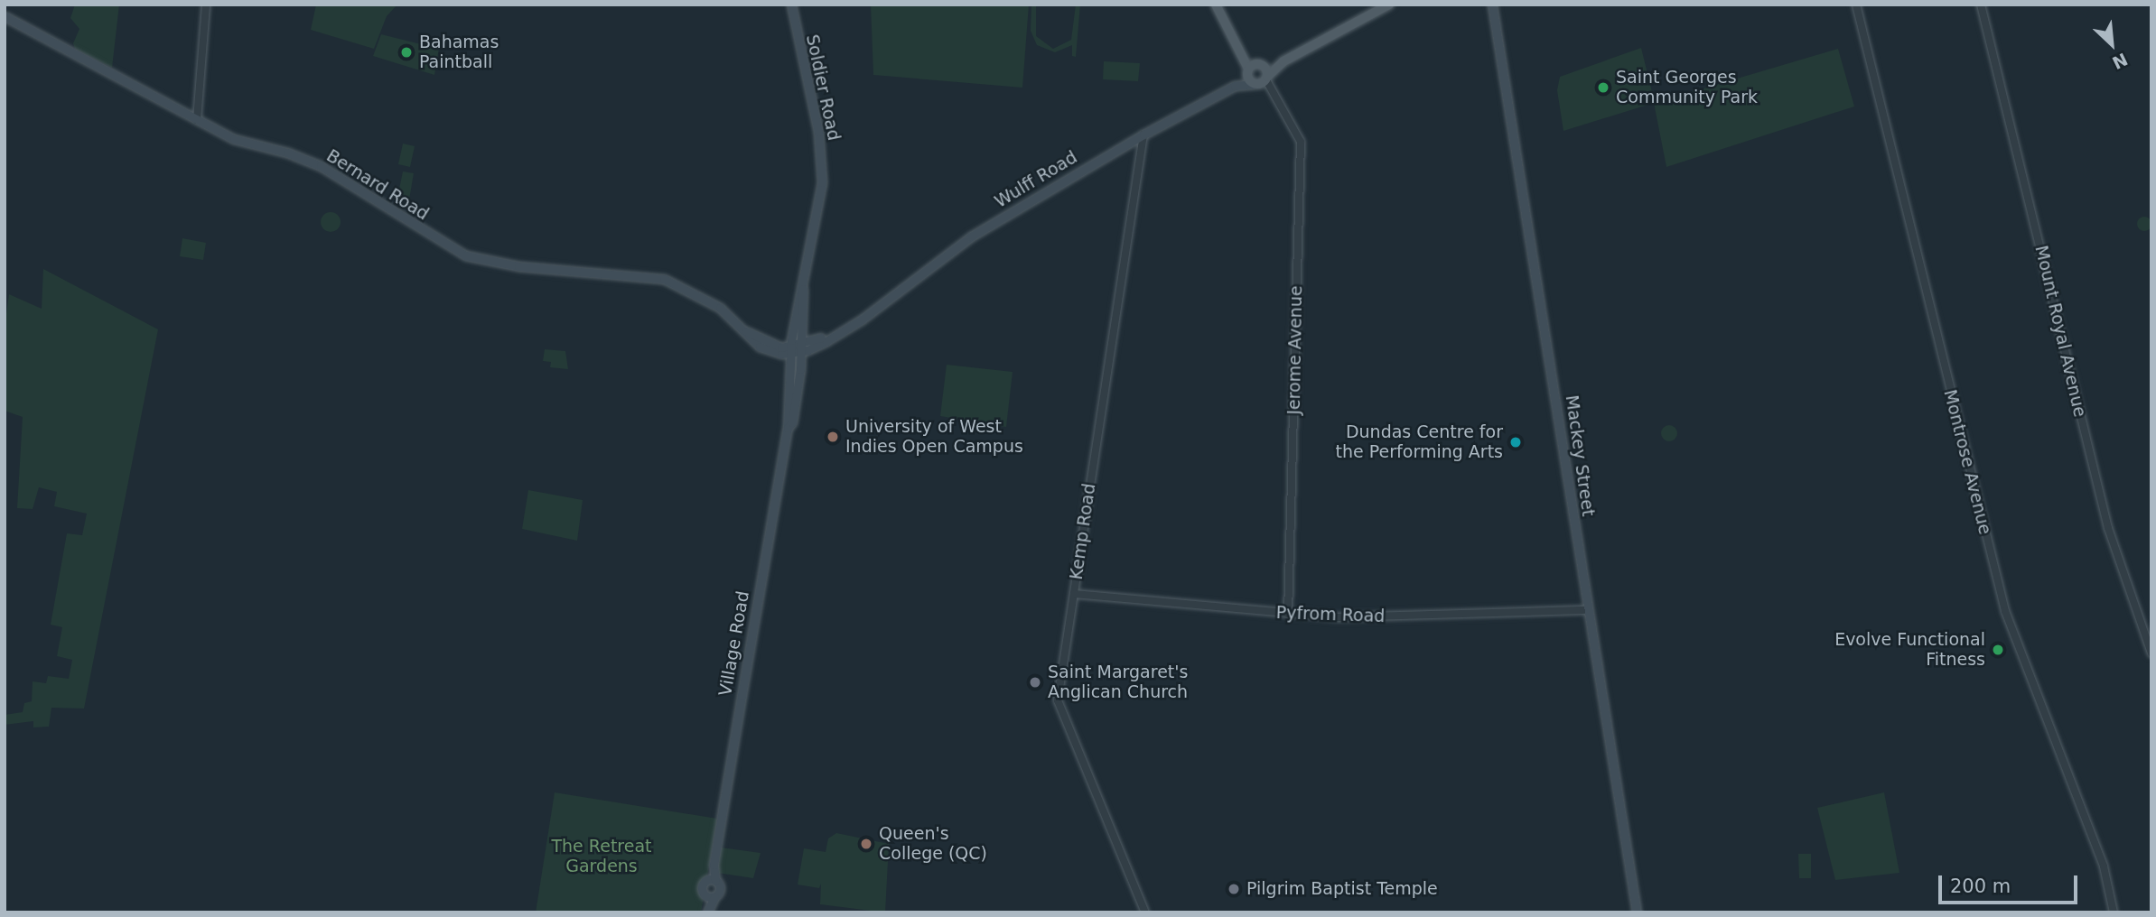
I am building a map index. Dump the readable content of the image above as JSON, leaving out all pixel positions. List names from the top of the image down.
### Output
{
  "streets": {
    "main road": [
      "Soldier Road",
      "Wulff Road",
      "Bernard Road",
      "Mackey Street",
      "Village Road"
    ],
    "street": [
      "Mount Royal Avenue",
      "Jerome Avenue",
      "Montrose Avenue",
      "Kemp Road",
      "Pyfrom Road"
    ]
  },
  "crossings": [
    ["Soldier Road", "Wulff Road"],
    ["Soldier Road", "Bernard Road"],
    ["Soldier Road", "Village Road"],
    ["Wulff Road", "Bernard Road"],
    ["Wulff Road", "Jerome Avenue"],
    ["Wulff Road", "Kemp Road"],
    ["Wulff Road", "Village Road"],
    ["Bernard Road", "Village Road"],
    ["Jerome Avenue", "Pyfrom Road"],
    ["Mackey Street", "Pyfrom Road"],
    ["Kemp Road", "Pyfrom Road"]
  ],
  "parks": ["The Retreat Gardens"],
  "places": [
    "Bahamas Paintball",
    "Saint Georges Community Park",
    "University of West Indies Open Campus",
    "Dundas Centre for the Performing Arts",
    "Evolve Functional Fitness",
    "Saint Margaret's Anglican Church",
    "Queen's College (QC)",
    "Pilgrim Baptist Temple"
  ],
  "scale_bar": "200 m",
  "north": "bottom right"
}
